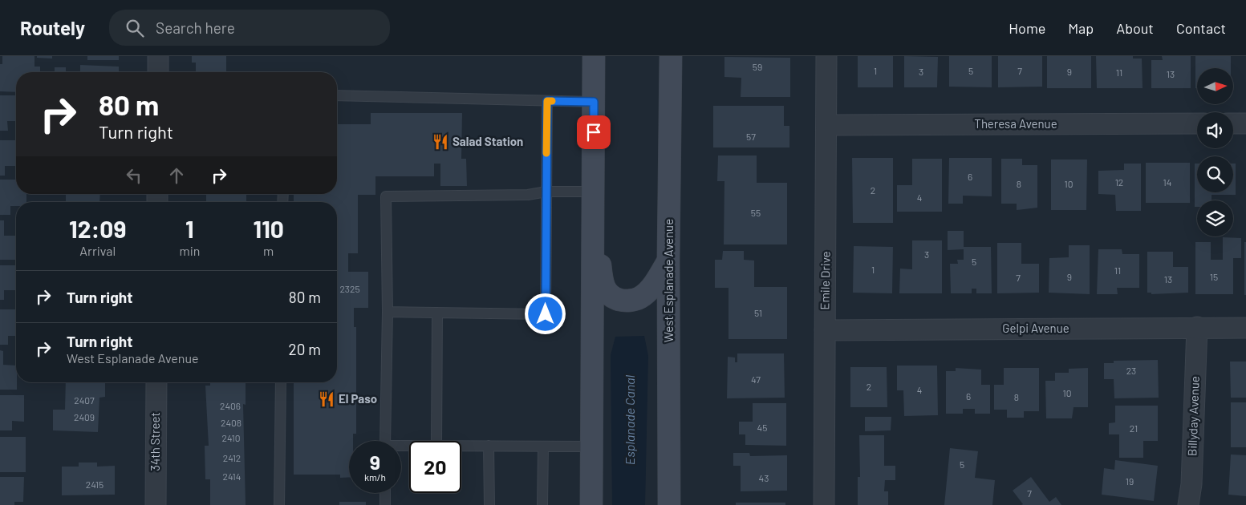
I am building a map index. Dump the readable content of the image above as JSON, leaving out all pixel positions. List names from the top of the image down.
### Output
{
  "streets": {
    "main road": ["West Esplanade Avenue"],
    "street": [
      "Theresa Avenue",
      "Emile Drive",
      "Gelpi Avenue",
      "Billyday Avenue",
      "34th Street"
    ]
  },
  "crossings": [
    ["Theresa Avenue", "Emile Drive"],
    ["Emile Drive", "Gelpi Avenue"],
    ["Gelpi Avenue", "Billyday Avenue"]
  ],
  "water": ["Esplanade Canal"],
  "places": {
    "restaurant": ["Salad Station", "El Paso"]
  },
  "house_numbers": [
    "59",
    "1",
    "5",
    "7",
    "3",
    "9",
    "11",
    "13",
    "57",
    "6",
    "12",
    "14",
    "8",
    "10",
    "2",
    "4",
    "55",
    "3",
    "5",
    "1",
    "11",
    "9",
    "15",
    "7",
    "13",
    "2325",
    "51",
    "23",
    "47",
    "2",
    "4",
    "10",
    "6",
    "8",
    "2407",
    "2406",
    "2409",
    "2408",
    "45",
    "21",
    "2410",
    "2412",
    "5",
    "2414",
    "43",
    "19",
    "2415",
    "7"
  ],
  "north": "right",
  "page": {
    "header": "Routely",
    "search": "Search here",
    "nav": [
      "Home",
      "Map",
      "About",
      "Contact"
    ],
    "turn": ["80 m", "Turn right"],
    "eta": [
      "12:09",
      "Arrival",
      "1",
      "min",
      "110",
      "m"
    ],
    "list": [
      {
        "name": "Turn right",
        "value": "80 m"
      },
      {
        "name": "Turn right",
        "note": "West Esplanade Avenue",
        "value": "20 m"
      }
    ],
    "speed": "9 km/h",
    "limit": "20"
  }
}
